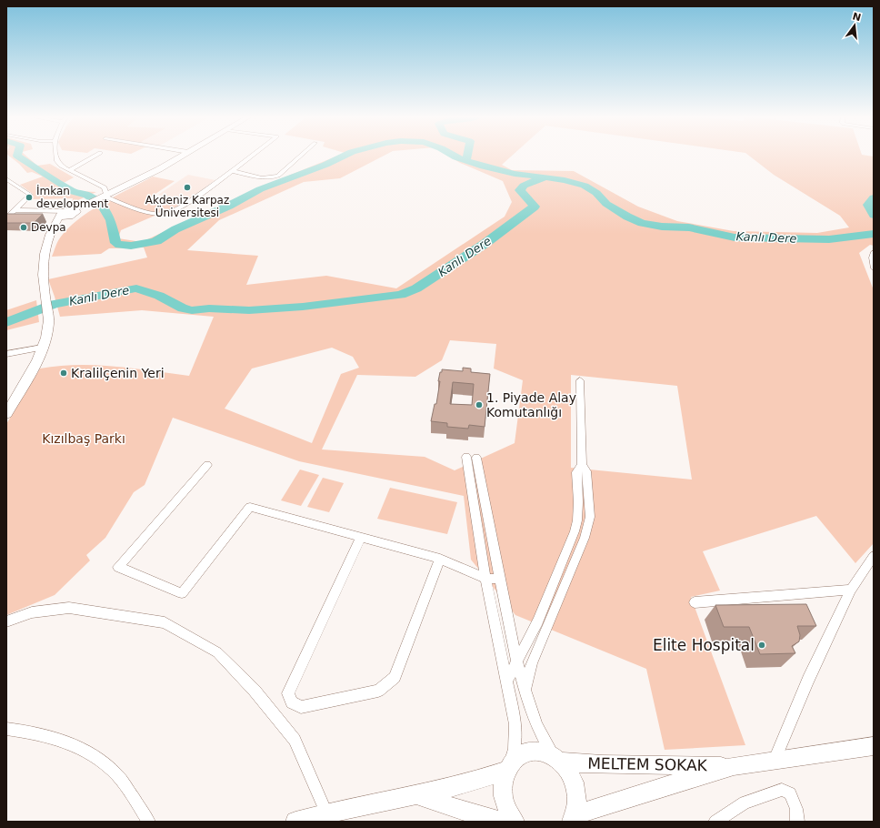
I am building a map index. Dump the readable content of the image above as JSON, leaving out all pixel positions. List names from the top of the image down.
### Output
{
  "streets": {
    "main road": ["MELTEM SOKAK"]
  },
  "water": ["Kanlı Dere"],
  "parks": ["Kızılbaş Parkı"],
  "places": [
    "Akdeniz Karpaz Üniversitesi",
    "İmkan development",
    "Devpa",
    "Kralilçenin Yeri",
    "1. Piyade Alay Komutanlığı",
    "Elite Hospital"
  ],
  "north": "top"
}
